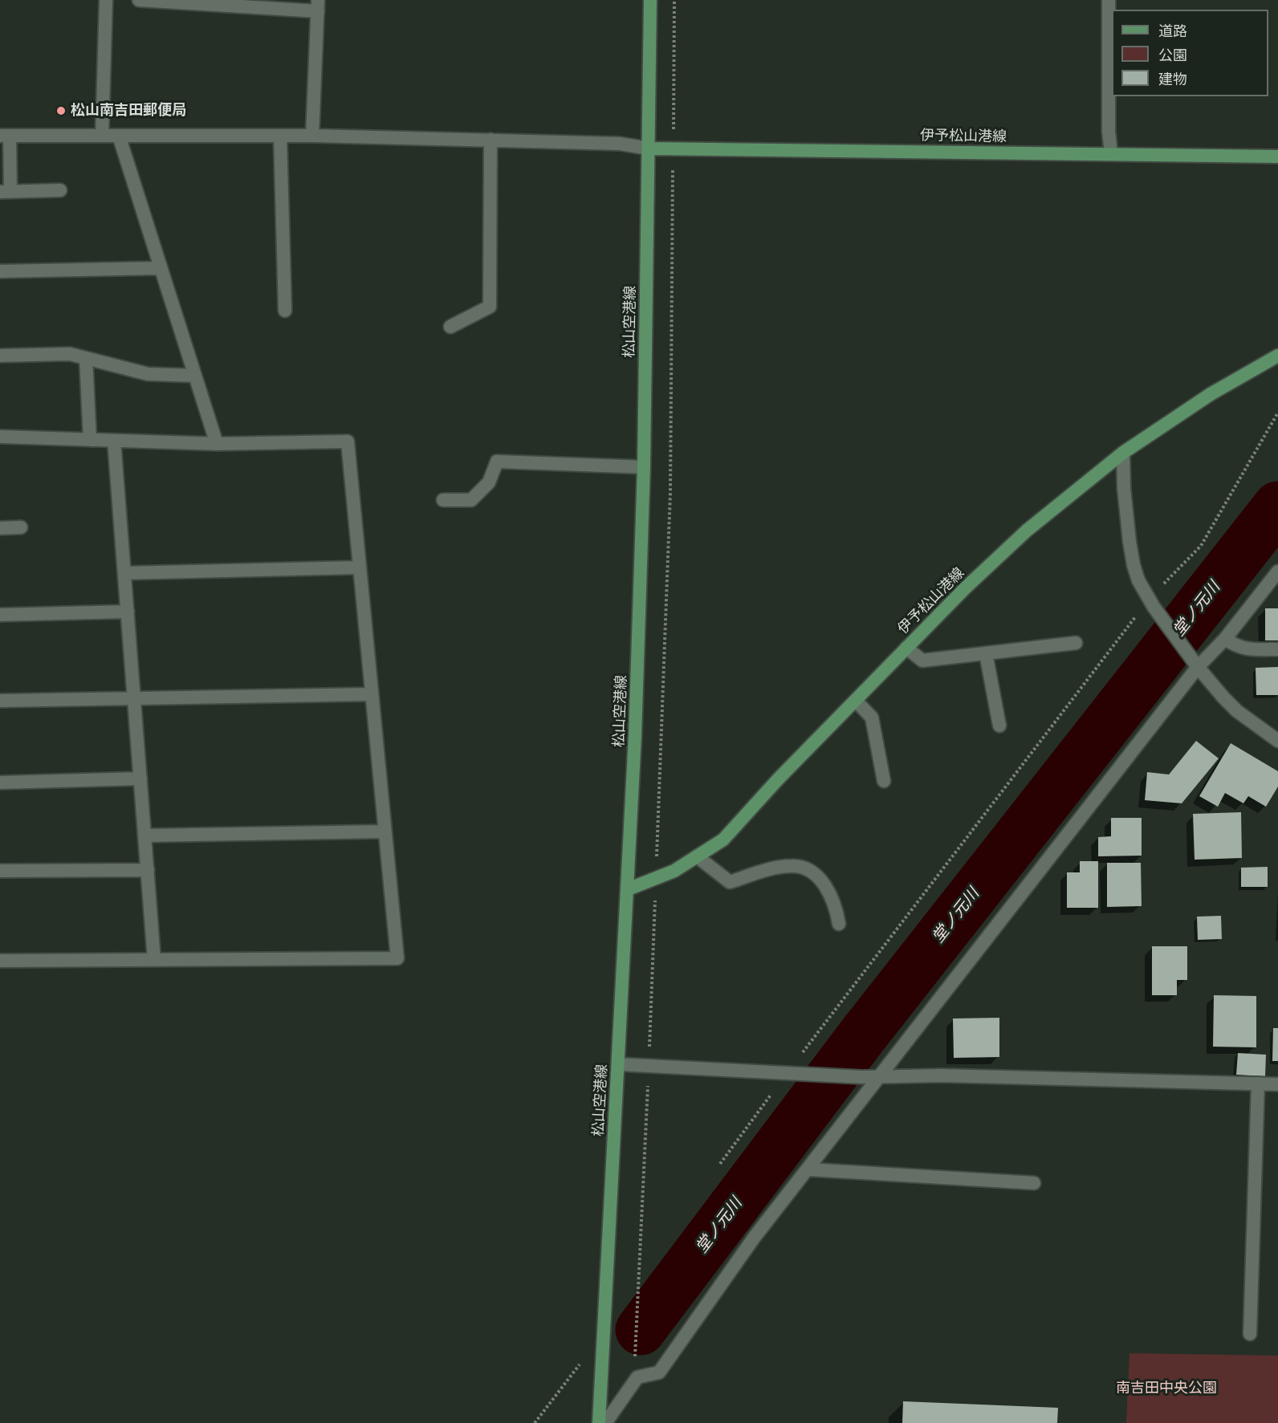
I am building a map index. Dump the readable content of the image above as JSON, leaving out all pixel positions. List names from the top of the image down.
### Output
{
  "streets": {
    "main road": ["伊予松山港線", "松山空港線"]
  },
  "crossings": [
    ["伊予松山港線", "松山空港線"]
  ],
  "water": ["堂ノ元川"],
  "parks": ["南吉田中央公園"],
  "places": ["松山南吉田郵便局"],
  "legend": ["道路", "公園", "建物"]
}
